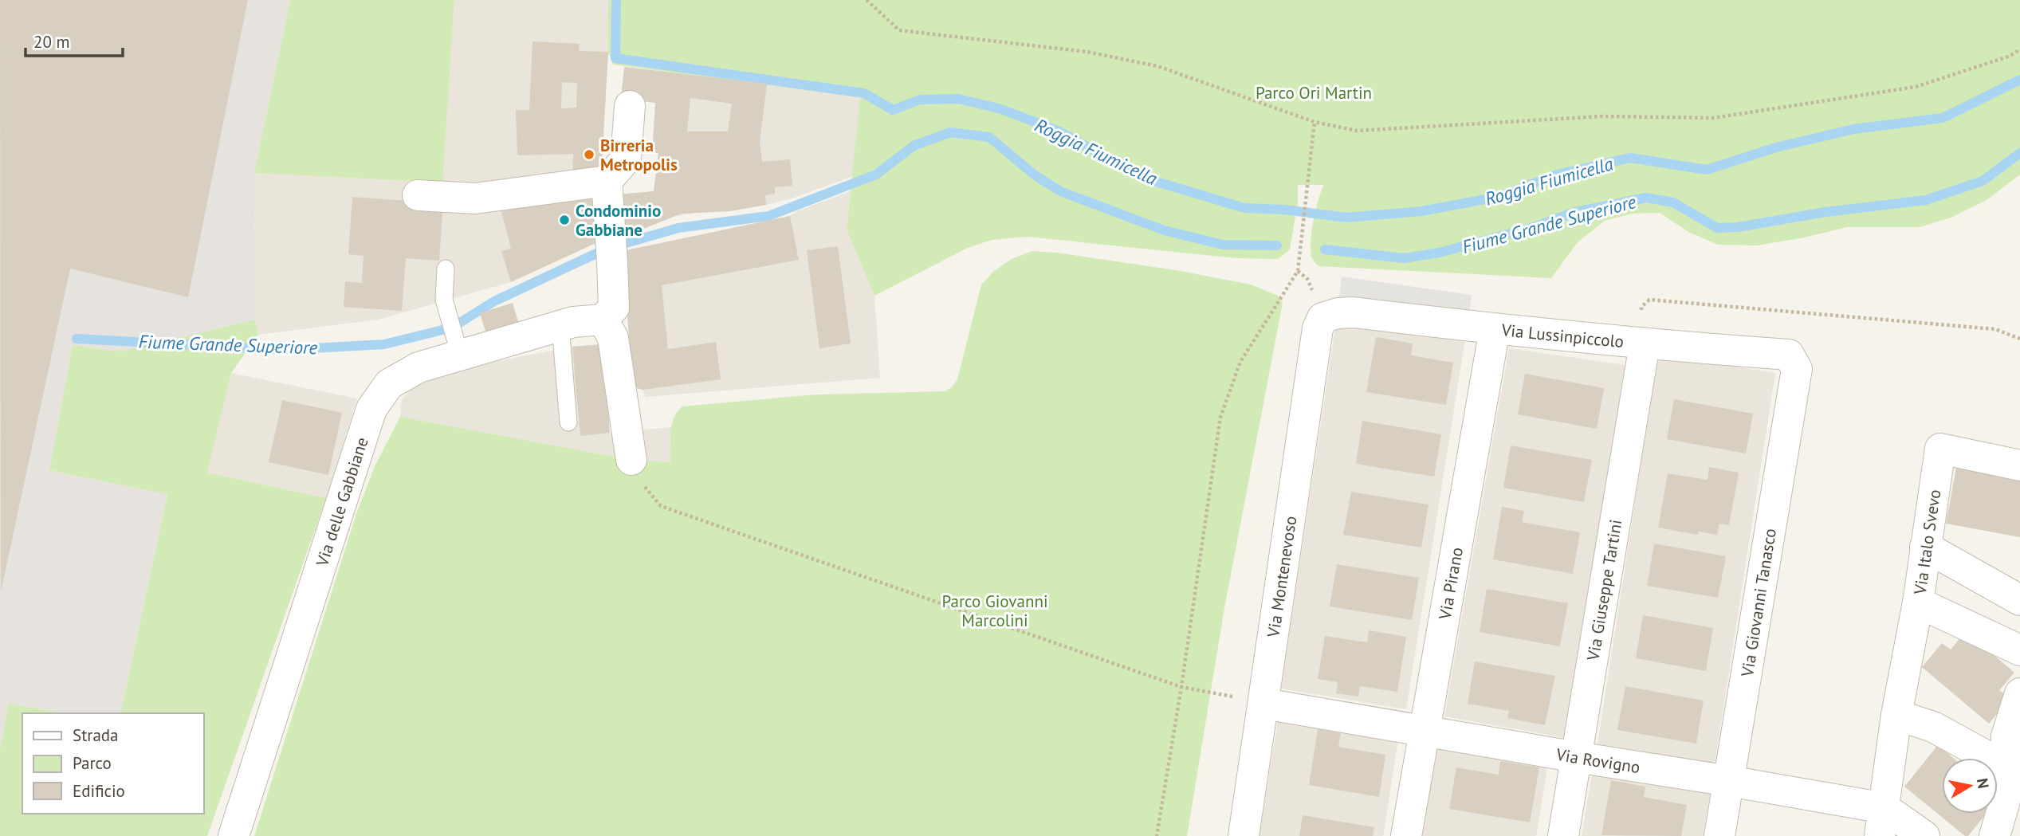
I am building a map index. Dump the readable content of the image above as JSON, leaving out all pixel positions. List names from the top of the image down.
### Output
{
  "streets": {
    "street": [
      "Via Lussinpiccolo",
      "Via delle Gabbiane",
      "Via Italo Svevo",
      "Via Montenevoso",
      "Via Pirano",
      "Via Giuseppe Tartini",
      "Via Giovanni Tanasco",
      "Via Rovigno"
    ]
  },
  "crossings": [
    ["Via Lussinpiccolo", "Via Montenevoso"],
    ["Via Lussinpiccolo", "Via Pirano"],
    ["Via Lussinpiccolo", "Via Giuseppe Tartini"],
    ["Via Lussinpiccolo", "Via Giovanni Tanasco"],
    ["Via Italo Svevo", "Via Rovigno"],
    ["Via Montenevoso", "Via Rovigno"],
    ["Via Pirano", "Via Rovigno"],
    ["Via Giuseppe Tartini", "Via Rovigno"],
    ["Via Giovanni Tanasco", "Via Rovigno"]
  ],
  "water": ["Roggia Fiumicella", "Fiume Grande Superiore"],
  "parks": ["Parco Ori Martin", "Parco Giovanni Marcolini"],
  "places": ["Birreria Metropolis", "Condominio Gabbiane"],
  "legend": ["Strada", "Parco", "Edificio"],
  "scale_bar": "20 m",
  "north": "right"
}
